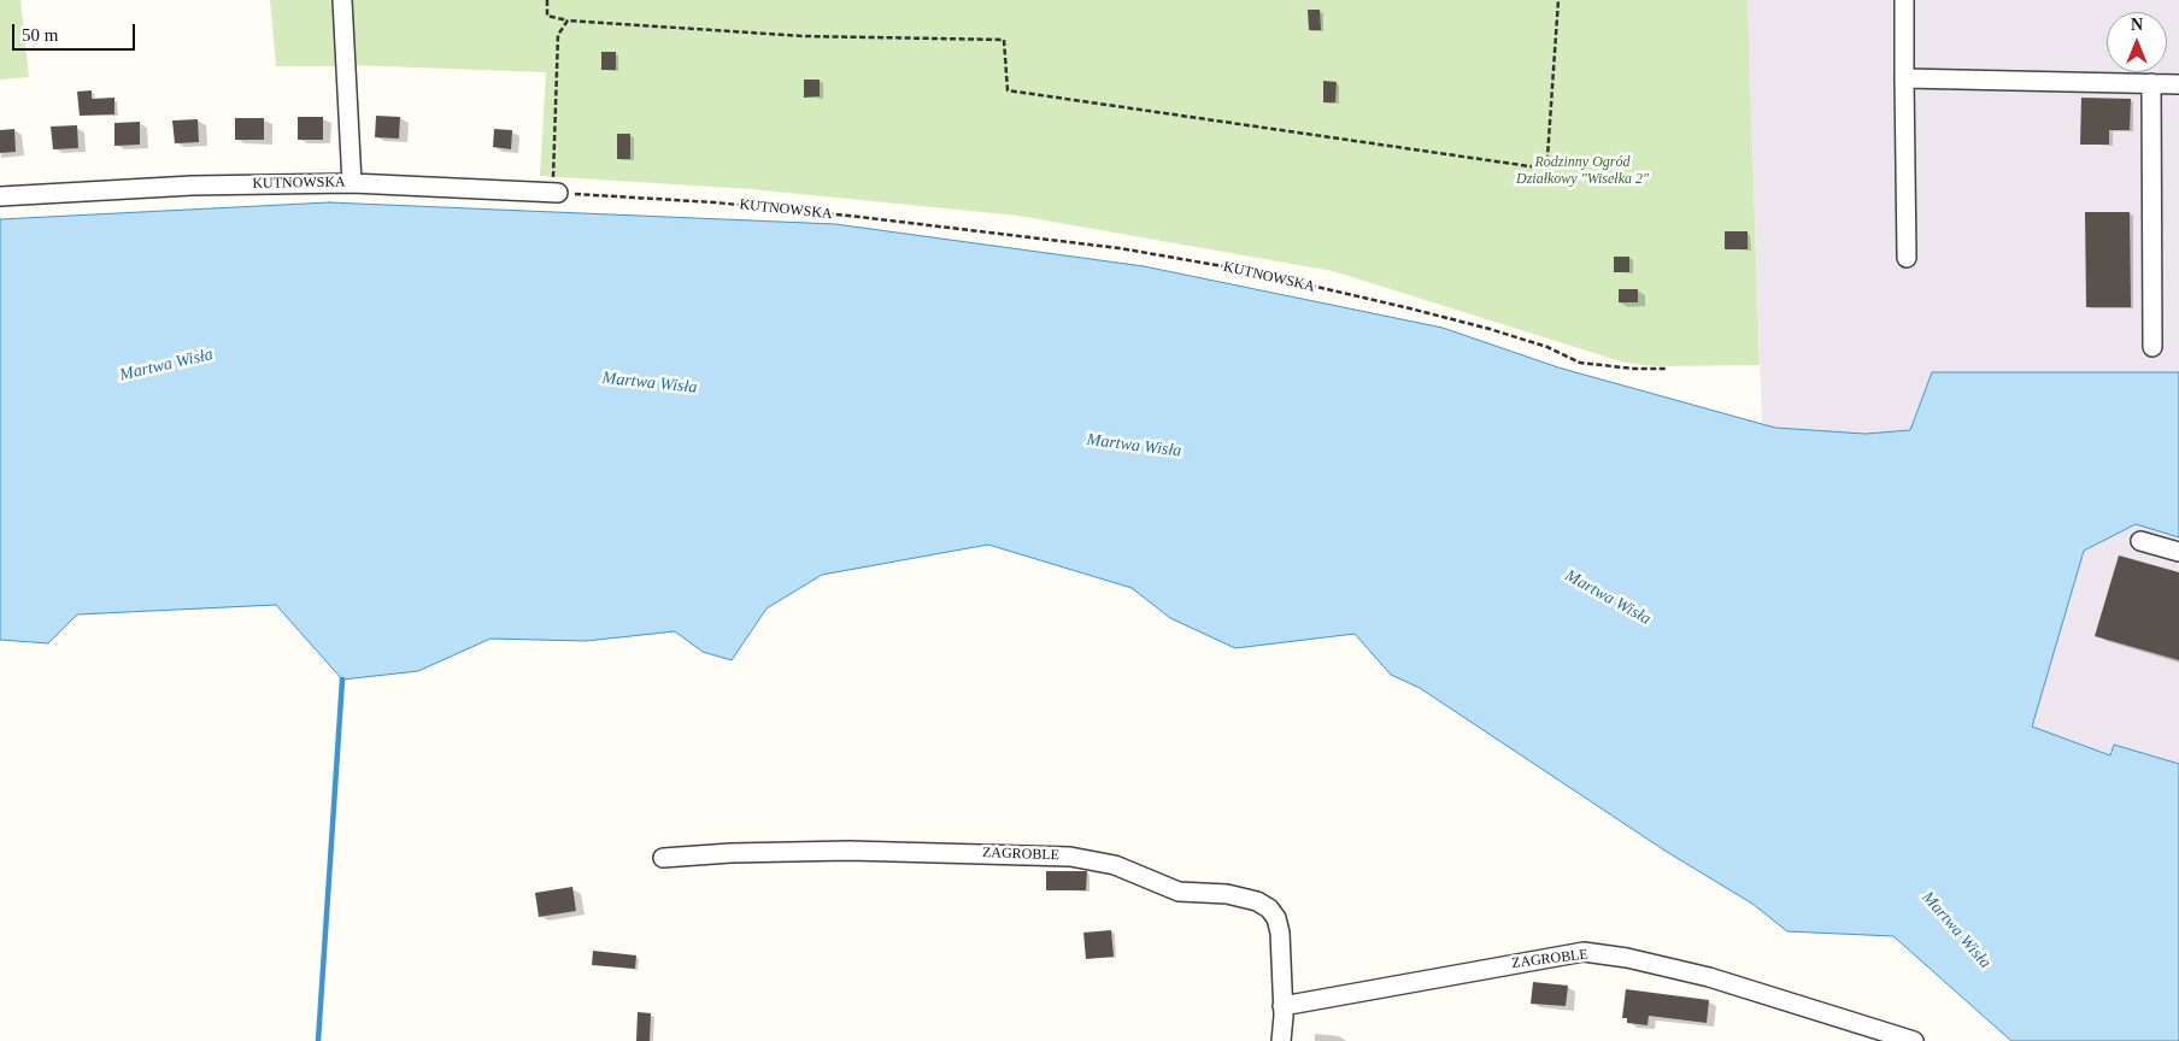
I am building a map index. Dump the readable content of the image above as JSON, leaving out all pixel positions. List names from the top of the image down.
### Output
{
  "streets": {
    "street": ["KUTNOWSKA", "ZAGROBLE"]
  },
  "water": ["Martwa Wisła"],
  "parks": ["Rodzinny Ogród Działkowy \"Wisełka 2\""],
  "scale_bar": "50 m",
  "north": "top"
}
